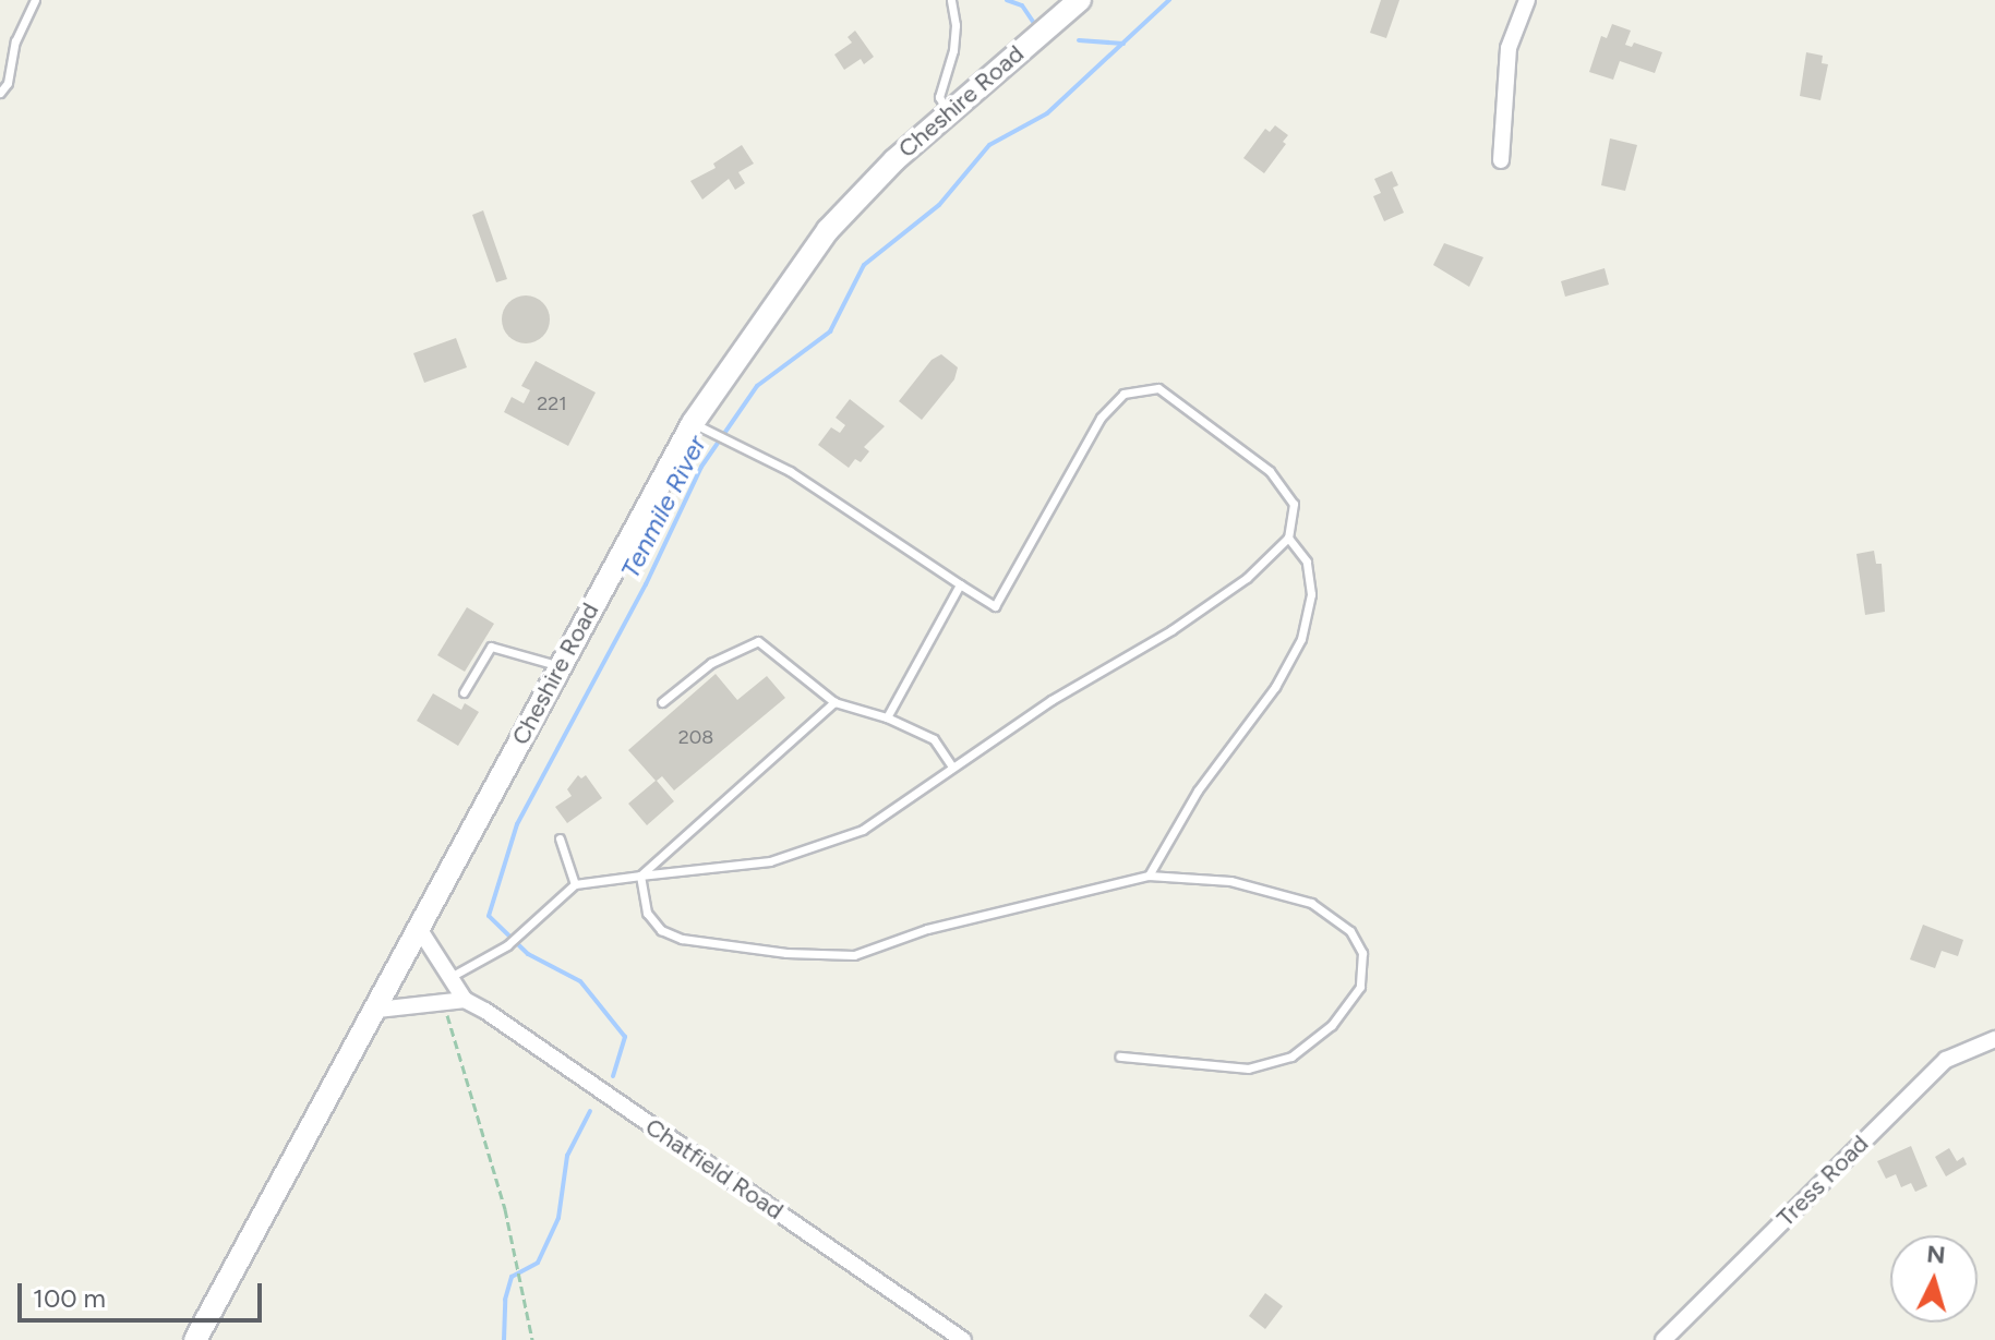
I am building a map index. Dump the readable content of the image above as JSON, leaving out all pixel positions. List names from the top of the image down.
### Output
{
  "streets": {
    "main road": ["Cheshire Road"],
    "street": ["Chatfield Road", "Tress Road"]
  },
  "crossings": [
    ["Cheshire Road", "Chatfield Road"]
  ],
  "water": ["Tenmile River"],
  "house_numbers": ["221", "208"],
  "scale_bar": "100 m",
  "north": "top"
}
